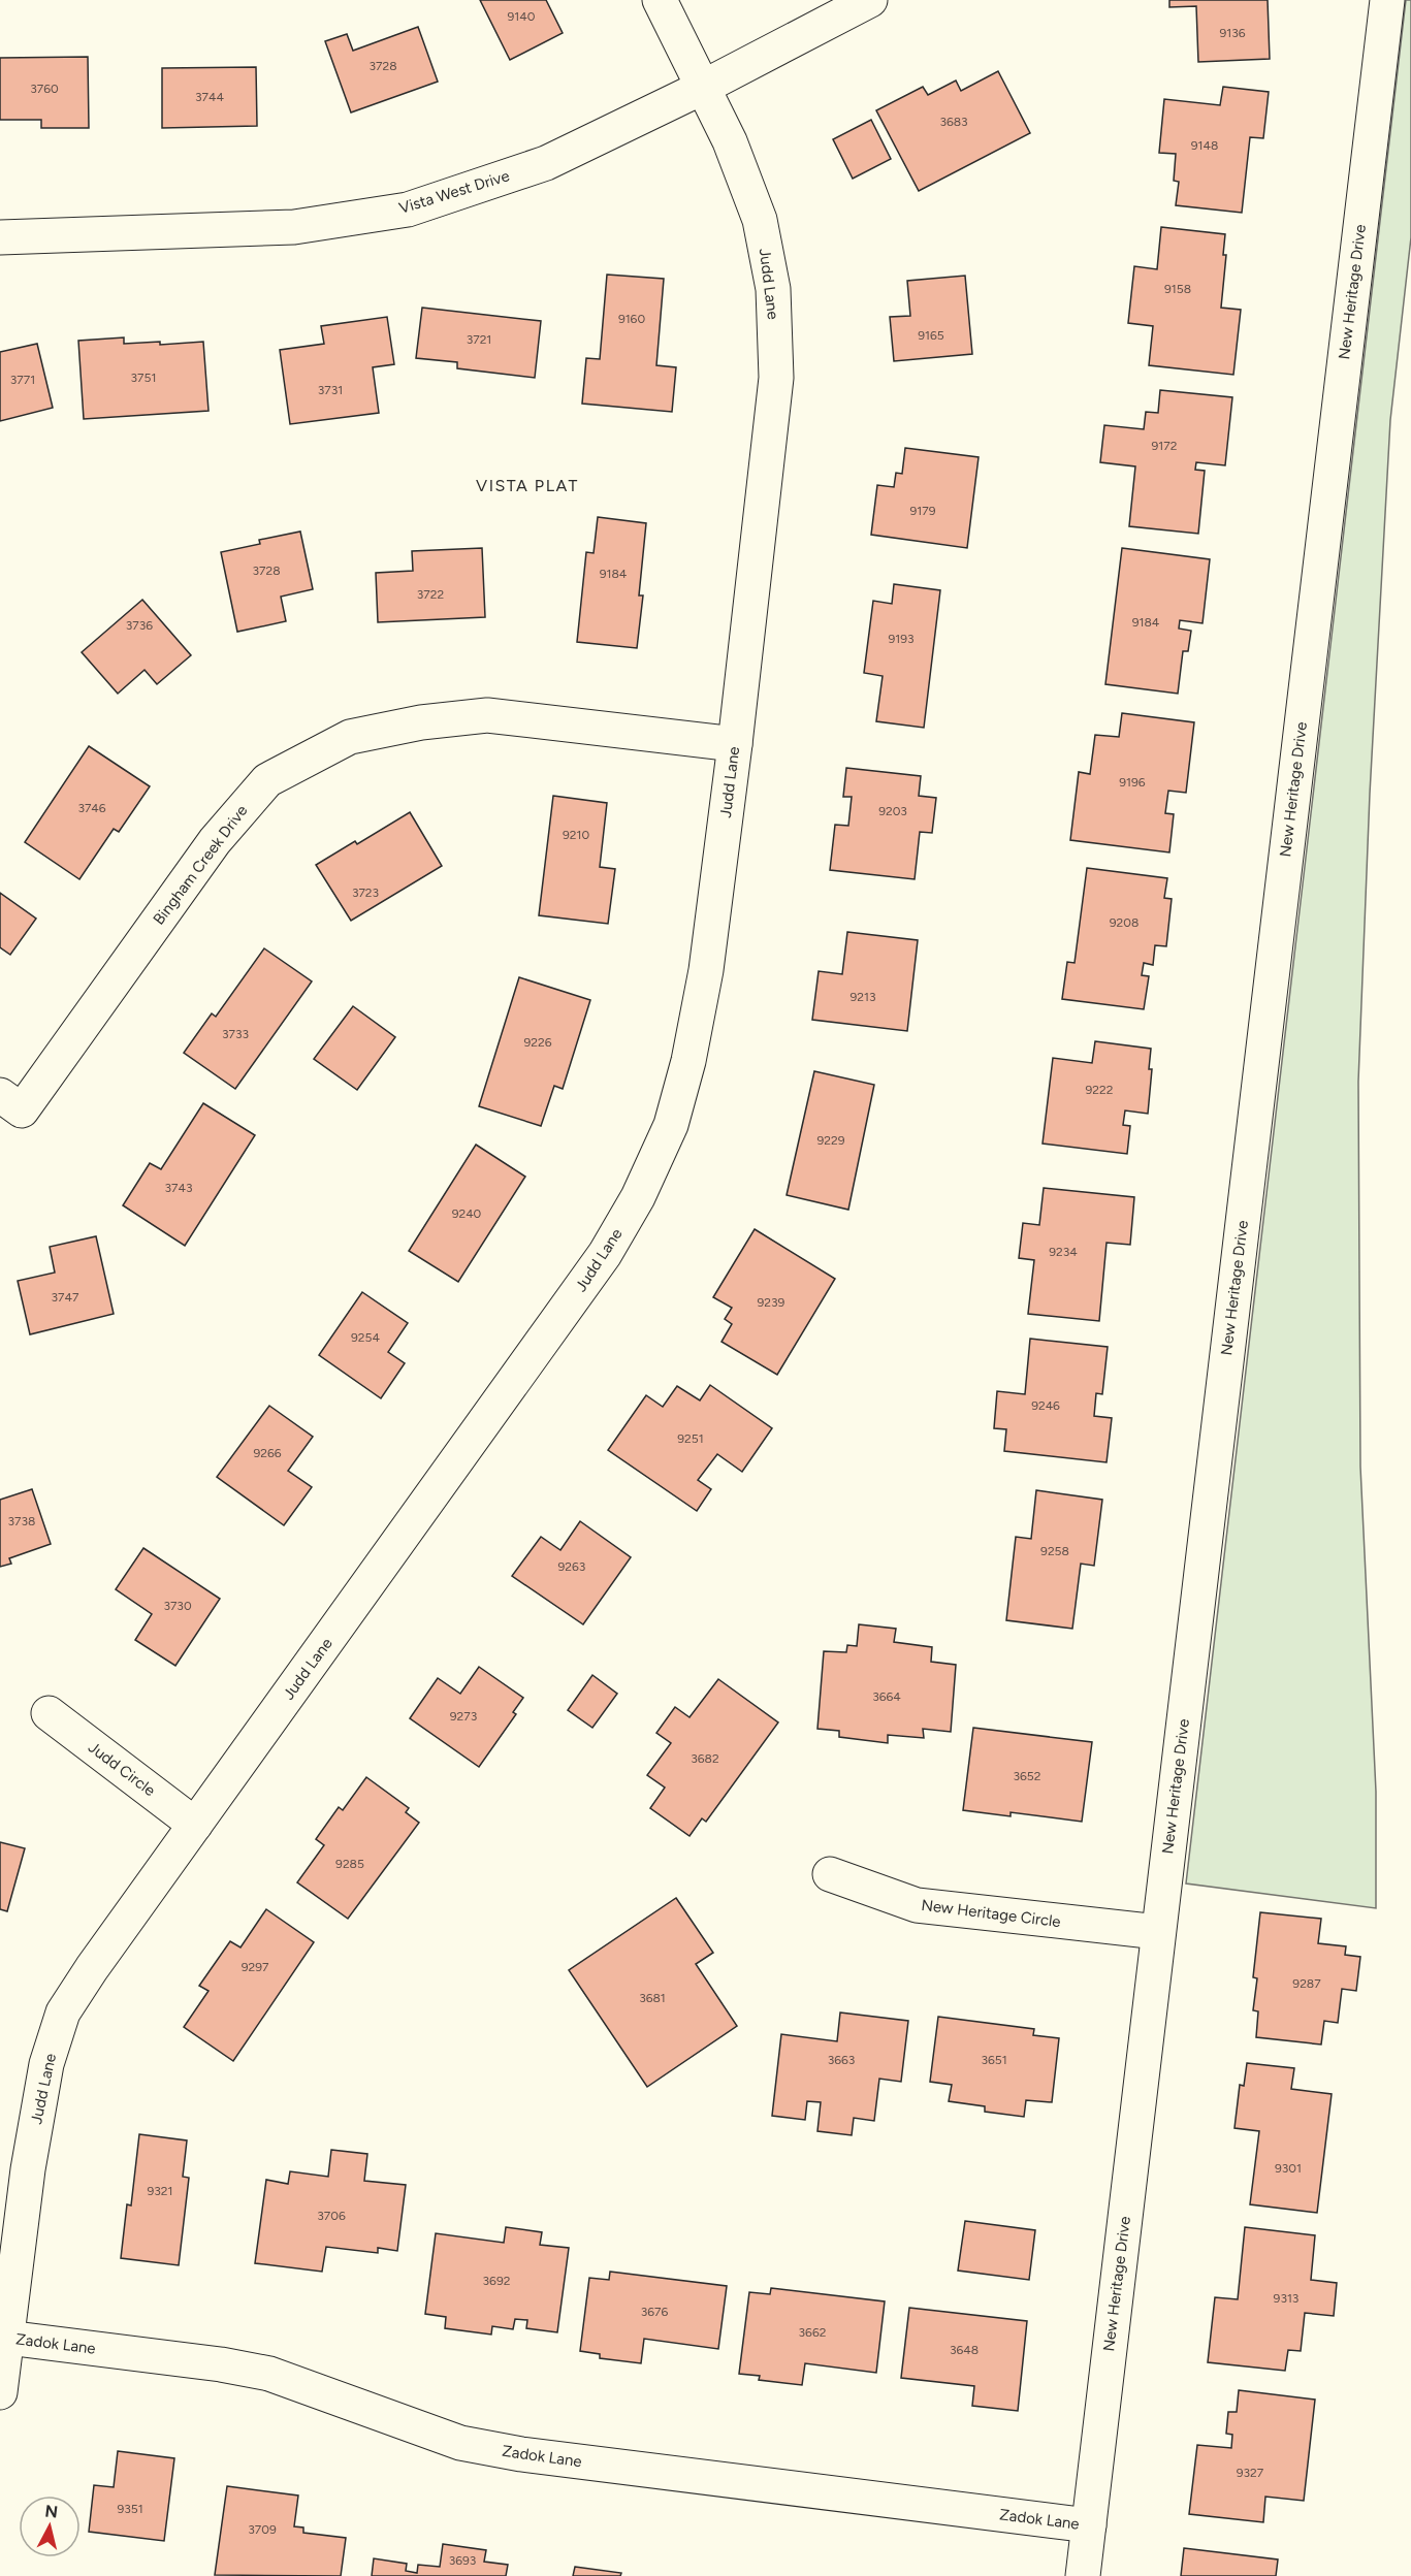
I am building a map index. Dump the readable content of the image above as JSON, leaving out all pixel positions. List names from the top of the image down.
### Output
{
  "streets": {
    "street": [
      "Vista West Drive",
      "Judd Lane",
      "New Heritage Drive",
      "Bingham Creek Drive",
      "Judd Circle",
      "New Heritage Circle",
      "Zadok Lane"
    ]
  },
  "crossings": [
    ["Vista West Drive", "Judd Lane"],
    ["Judd Lane", "Bingham Creek Drive"],
    ["Judd Lane", "Judd Circle"],
    ["Judd Lane", "Zadok Lane"],
    ["New Heritage Drive", "New Heritage Circle"],
    ["New Heritage Drive", "Zadok Lane"]
  ],
  "districts": ["VISTA PLAT"],
  "house_numbers": [
    "9140",
    "9136",
    "3728",
    "3760",
    "3744",
    "3683",
    "9148",
    "9158",
    "9160",
    "9165",
    "3721",
    "3751",
    "3771",
    "3731",
    "9172",
    "9179",
    "3728",
    "9184",
    "3722",
    "9184",
    "3736",
    "9193",
    "9196",
    "3746",
    "9203",
    "9210",
    "3723",
    "9208",
    "9213",
    "3733",
    "9226",
    "9222",
    "9229",
    "3743",
    "9240",
    "9234",
    "3747",
    "9239",
    "9254",
    "9246",
    "9251",
    "9266",
    "3738",
    "9258",
    "9263",
    "3730",
    "3664",
    "9273",
    "3682",
    "3652",
    "9285",
    "9297",
    "9287",
    "3681",
    "3663",
    "3651",
    "9301",
    "9321",
    "3706",
    "3692",
    "9313",
    "3676",
    "3662",
    "3648",
    "9327",
    "9351",
    "3709",
    "3693"
  ],
  "north": "top"
}
